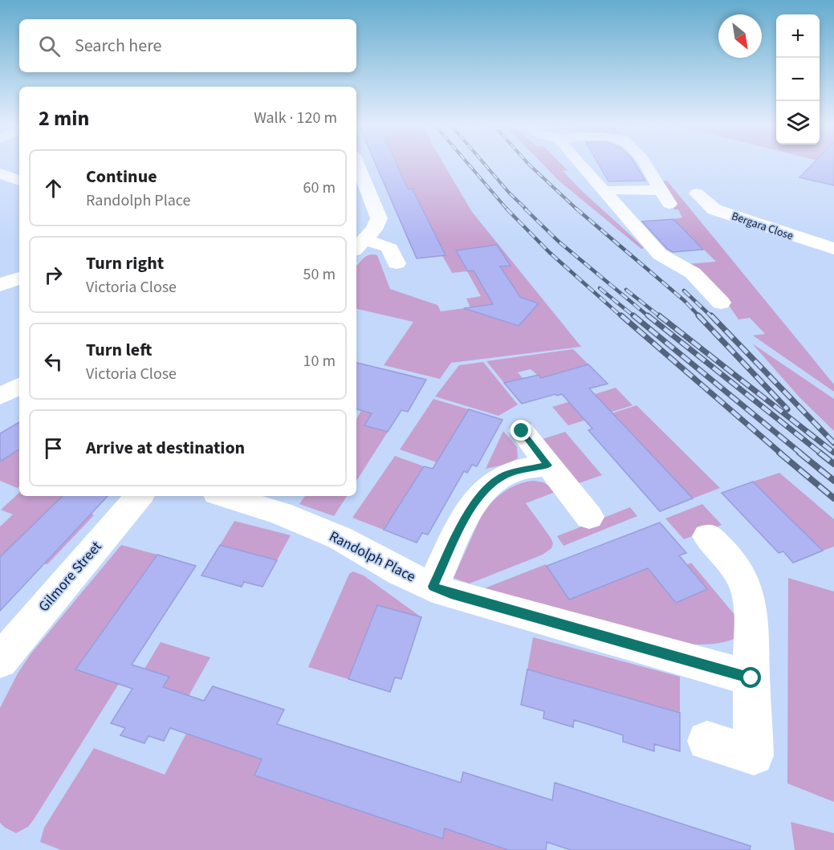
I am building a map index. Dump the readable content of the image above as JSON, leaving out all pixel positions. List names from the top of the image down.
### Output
{
  "streets": {
    "street": ["Bergara Close", "Randolph Place", "Gilmore Street"]
  },
  "north": "bottom right",
  "page": {
    "map_buttons": ["+", "−"],
    "search": "Search here",
    "heading": ["2 min", "Walk · 120 m"],
    "list": [
      ["Continue", "Randolph Place", "60 m"],
      ["Turn right", "Victoria Close", "50 m"],
      ["Turn left", "Victoria Close", "10 m"],
      "Arrive at destination"
    ]
  }
}
